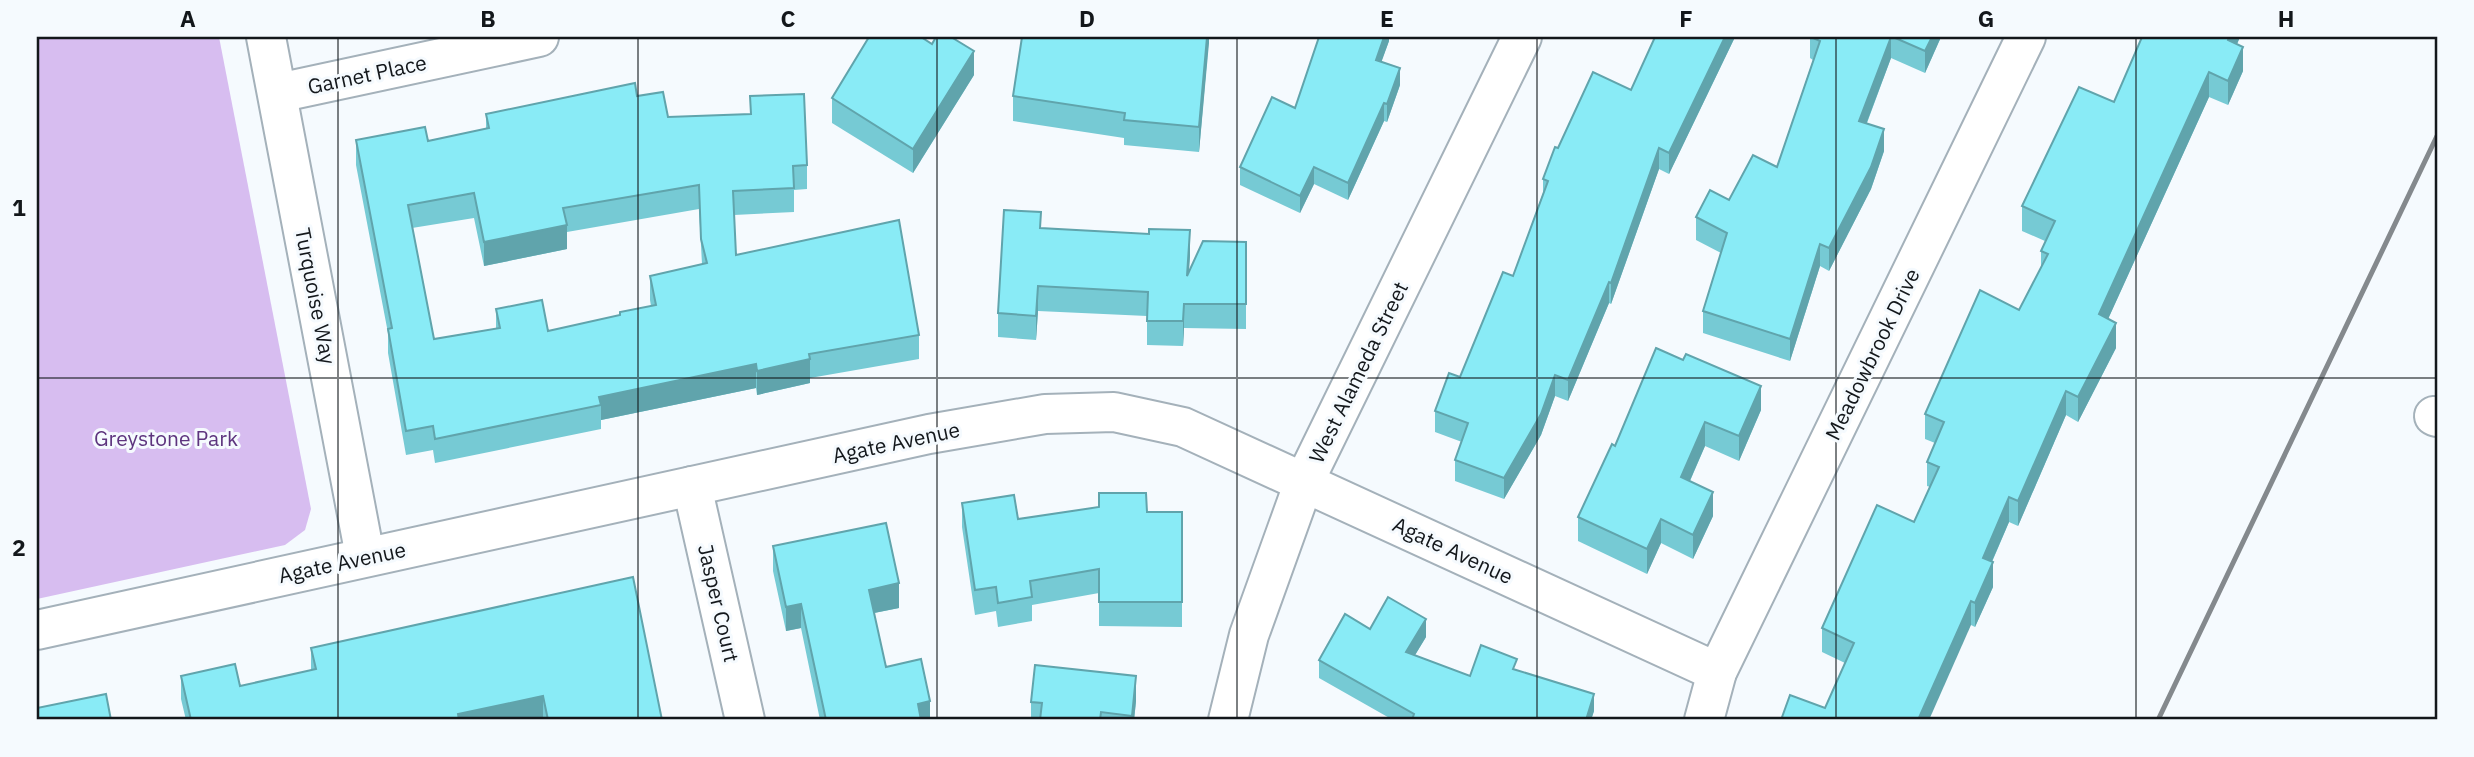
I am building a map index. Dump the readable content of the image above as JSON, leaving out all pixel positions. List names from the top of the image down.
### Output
{
  "streets": {
    "street": [
      "Garnet Place",
      "Turquoise Way",
      "Meadowbrook Drive",
      "West Alameda Street",
      "Agate Avenue",
      "Jasper Court"
    ]
  },
  "crossings": [
    ["Garnet Place", "Turquoise Way"],
    ["Turquoise Way", "Agate Avenue"],
    ["Meadowbrook Drive", "Agate Avenue"],
    ["West Alameda Street", "Agate Avenue"],
    ["Agate Avenue", "Jasper Court"]
  ],
  "parks": ["Greystone Park"],
  "grid": {
    "columns": [
      "A",
      "B",
      "C",
      "D",
      "E",
      "F",
      "G",
      "H"
    ],
    "rows": ["1", "2"]
  }
}
